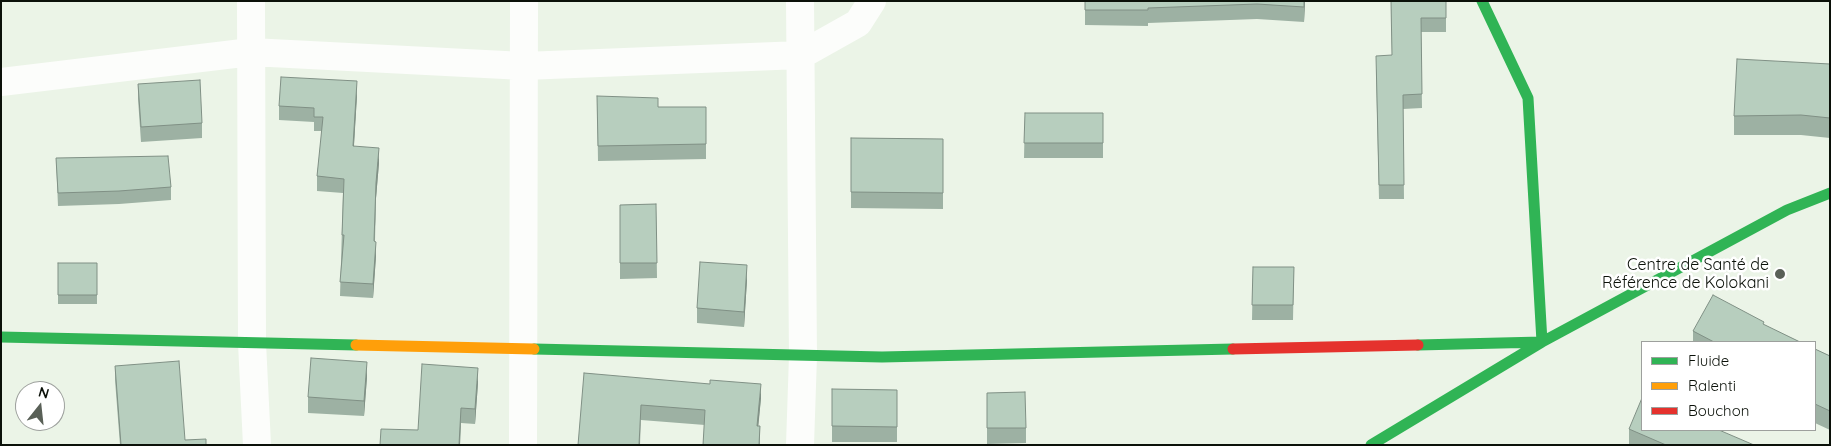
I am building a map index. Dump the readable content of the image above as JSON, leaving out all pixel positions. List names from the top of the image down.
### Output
{
  "places": ["Centre de Santé de Référence de Kolokani"],
  "legend": ["Fluide", "Ralenti", "Bouchon"],
  "north": "top"
}
